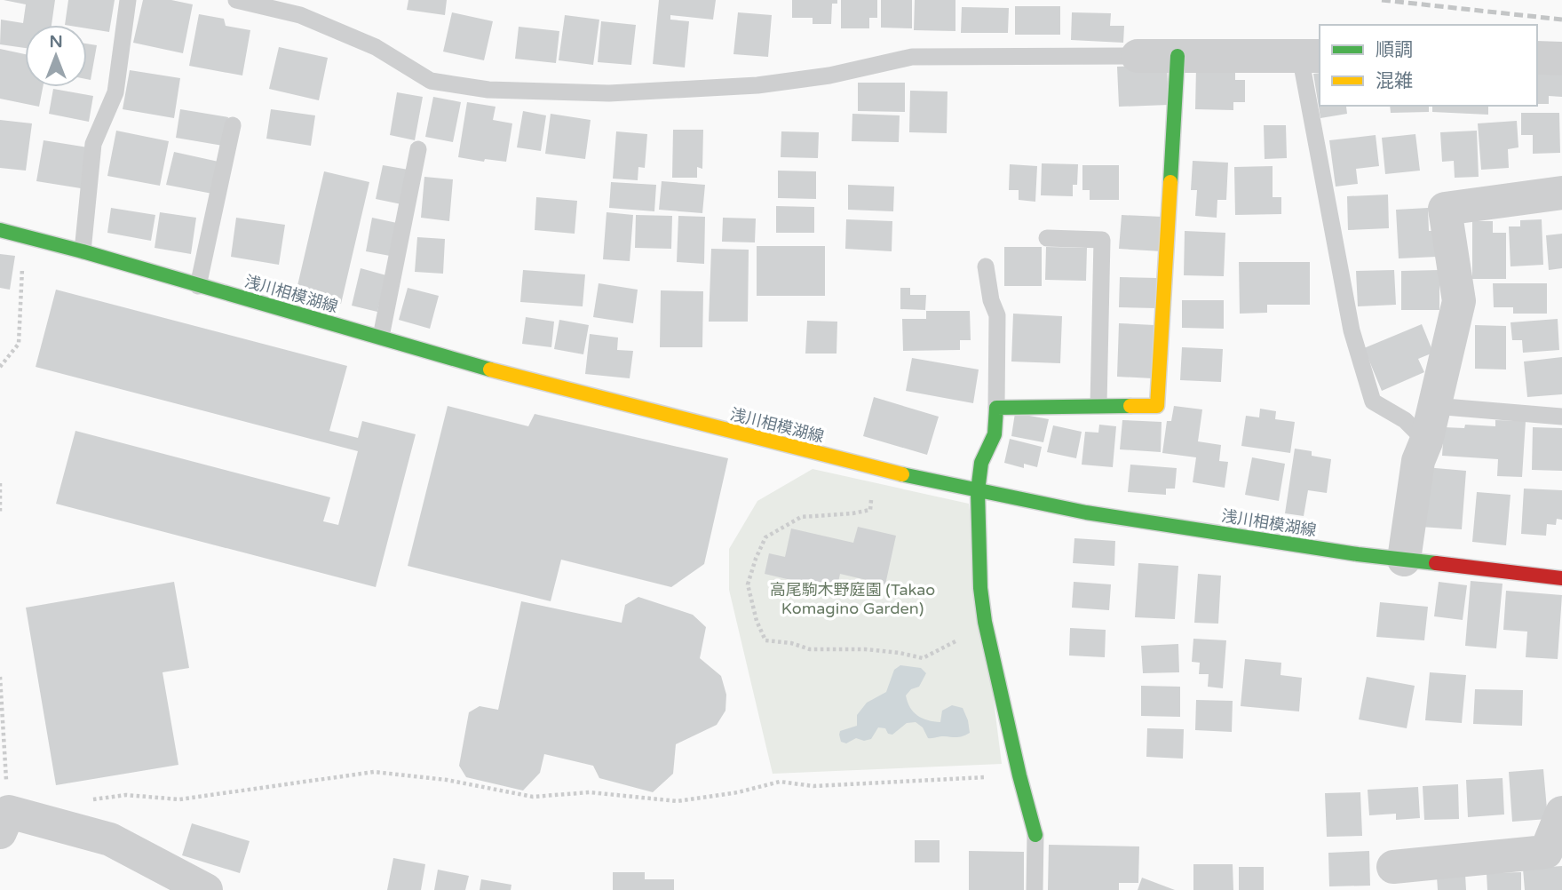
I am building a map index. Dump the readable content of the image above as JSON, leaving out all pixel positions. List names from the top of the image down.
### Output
{
  "streets": {
    "main road": ["浅川相模湖線"]
  },
  "parks": ["高尾駒木野庭園 (Takao Komagino Garden)"],
  "legend": ["順調", "混雑"],
  "north": "top"
}
